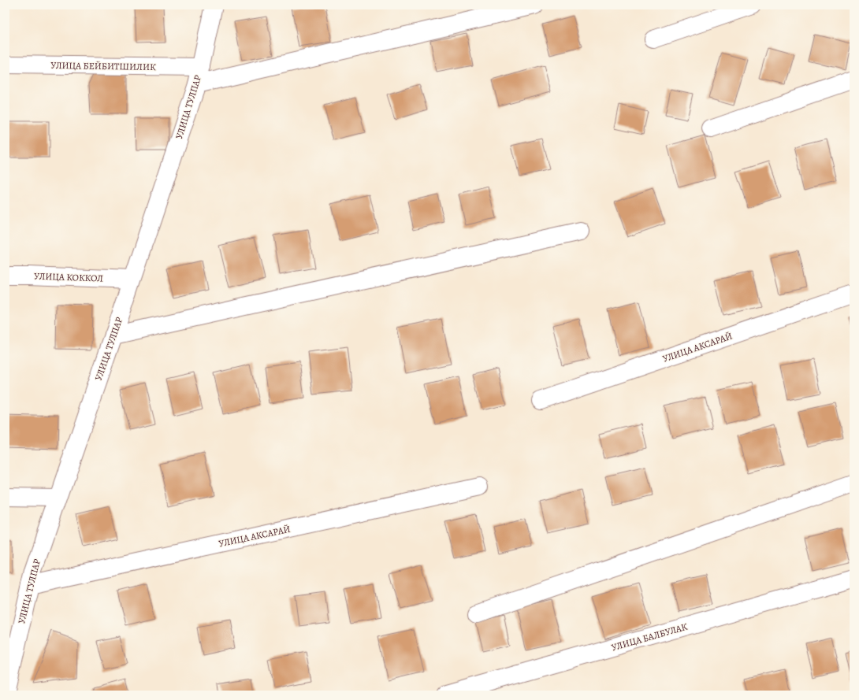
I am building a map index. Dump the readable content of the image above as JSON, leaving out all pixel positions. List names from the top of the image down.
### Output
{
  "streets": {
    "street": [
      "УЛИЦА БЕЙБИТШИЛИК",
      "УЛИЦА ТУЛПАР",
      "УЛИЦА КОККОЛ",
      "УЛИЦА АКСАРАЙ",
      "УЛИЦА БАЛБУЛАК"
    ]
  },
  "crossings": [
    ["УЛИЦА БЕЙБИТШИЛИК", "УЛИЦА ТУЛПАР"],
    ["УЛИЦА ТУЛПАР", "УЛИЦА КОККОЛ"],
    ["УЛИЦА ТУЛПАР", "УЛИЦА АКСАРАЙ"]
  ]
}
